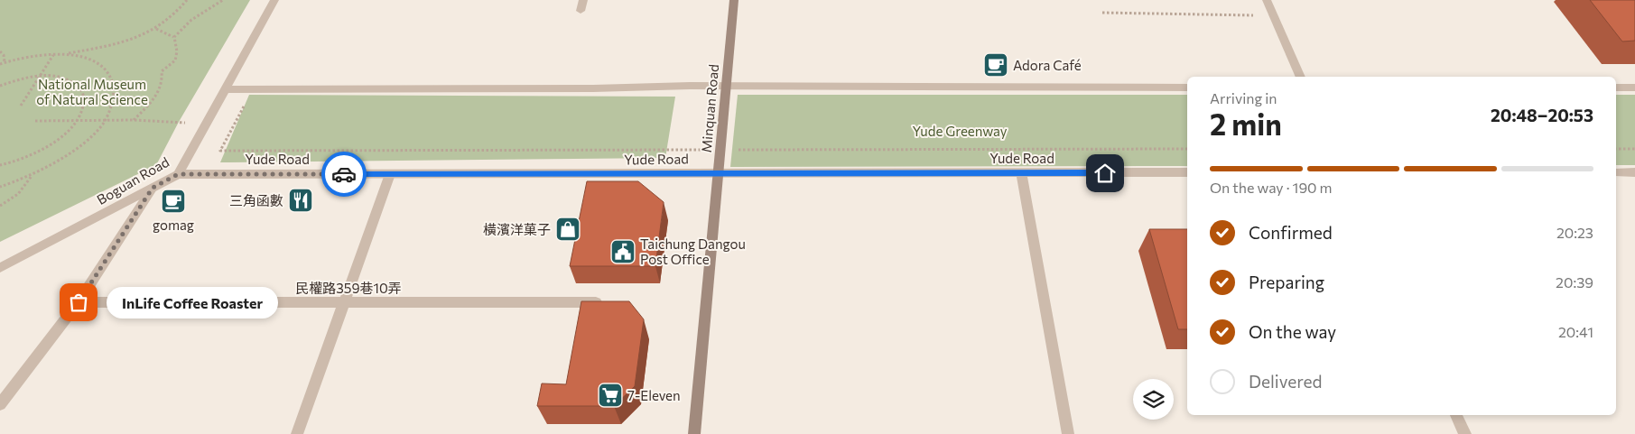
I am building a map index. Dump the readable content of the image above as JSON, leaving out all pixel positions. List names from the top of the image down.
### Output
{
  "streets": {
    "street": [
      "Minquan Road",
      "Yude Road",
      "Boguan Road",
      "民權路359巷10弄"
    ]
  },
  "crossings": [
    ["Minquan Road", "Yude Road"],
    ["Yude Road", "Boguan Road"]
  ],
  "parks": ["National Museum of Natural Science", "Yude Greenway"],
  "places": {
    "cafe": ["Adora Café", "gomag"],
    "restaurant": ["三角函數"],
    "shop": ["橫濱洋菓子"],
    "public building": ["Taichung Dangou Post Office"],
    "other": ["InLife Coffee Roaster"],
    "supermarket": ["7-Eleven"]
  },
  "page": {
    "heading": ["2 min", "Arriving in", "20:48–20:53"],
    "bar": "On the way · 190 m",
    "list": [
      ["Confirmed", "20:23"],
      ["Preparing", "20:39"],
      ["On the way", "20:41"],
      "Delivered"
    ],
    "bubble": "InLife Coffee Roaster"
  }
}
